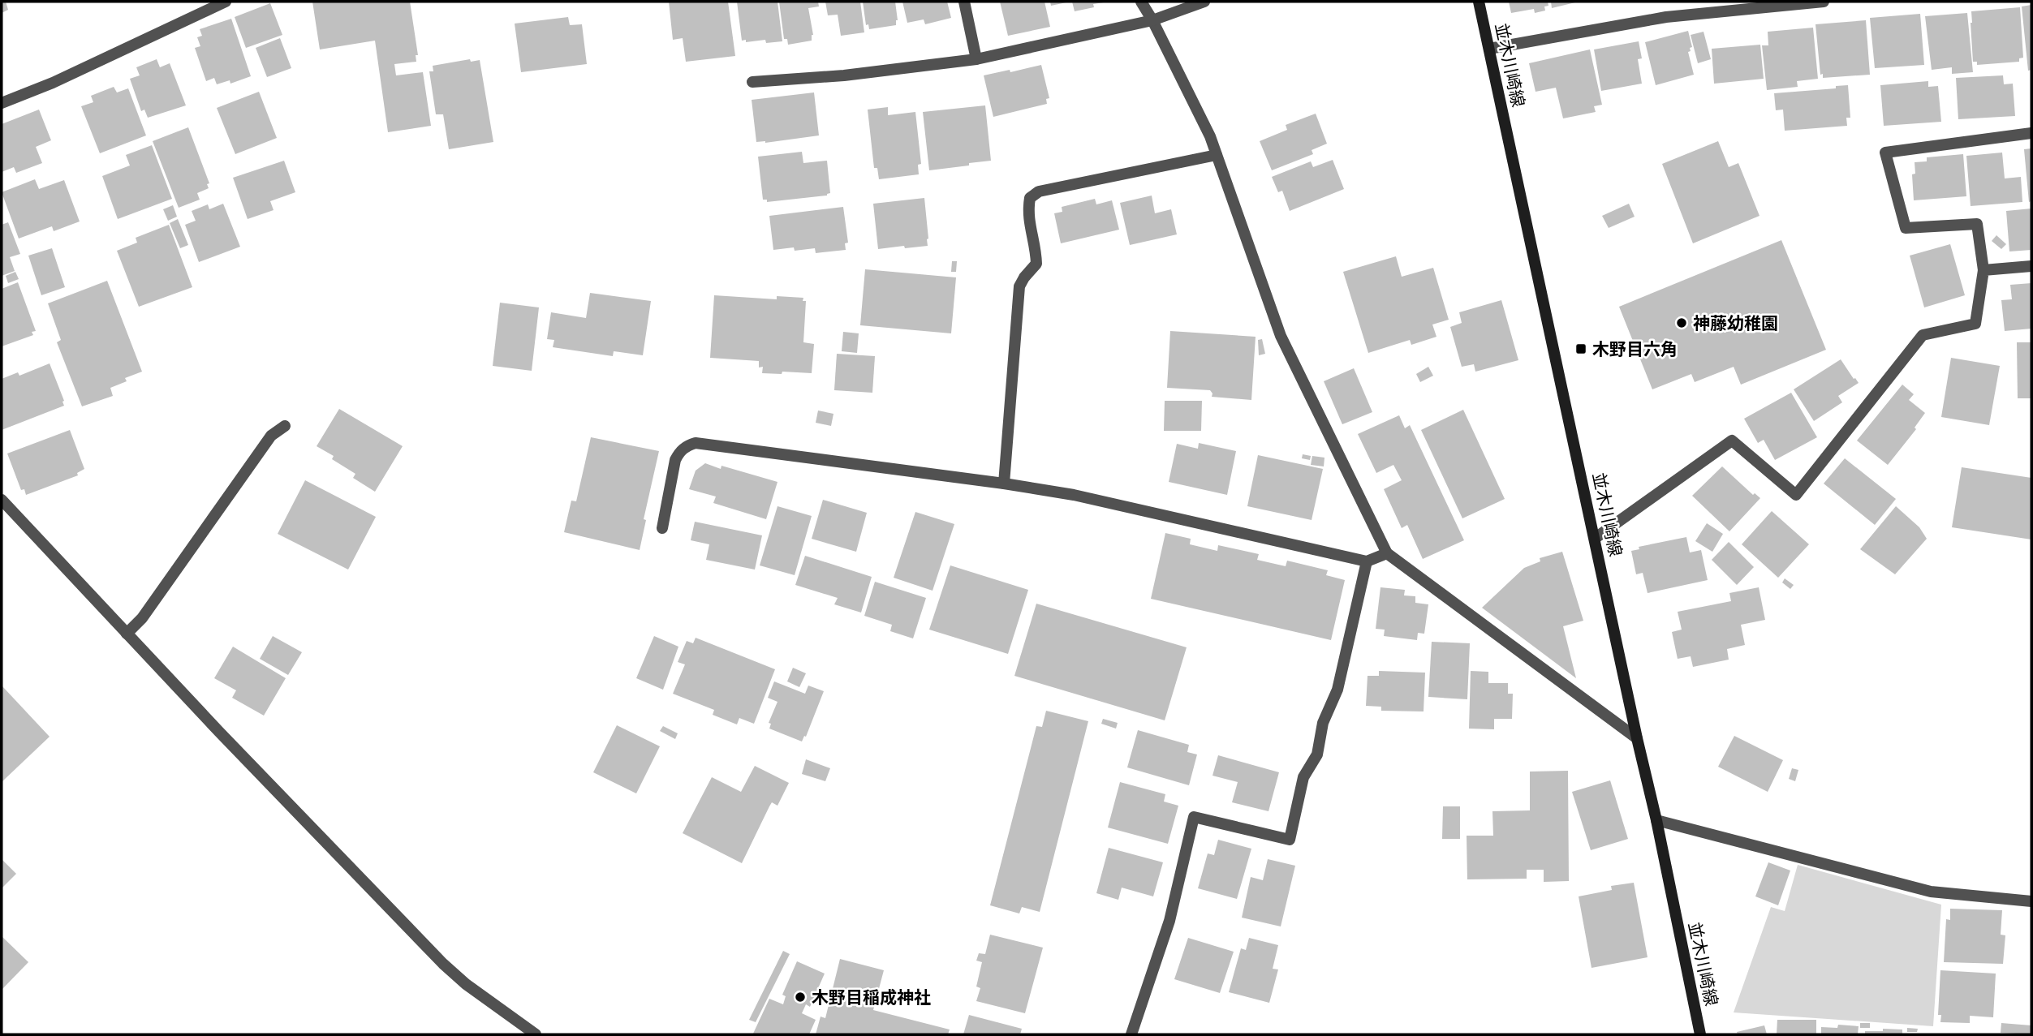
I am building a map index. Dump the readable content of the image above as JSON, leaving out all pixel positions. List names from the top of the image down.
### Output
{
  "streets": {
    "main road": ["並木川崎線"]
  },
  "places": {
    "other": ["神藤幼稚園", "木野目稲成神社"],
    "transit": ["木野目六角"]
  }
}
